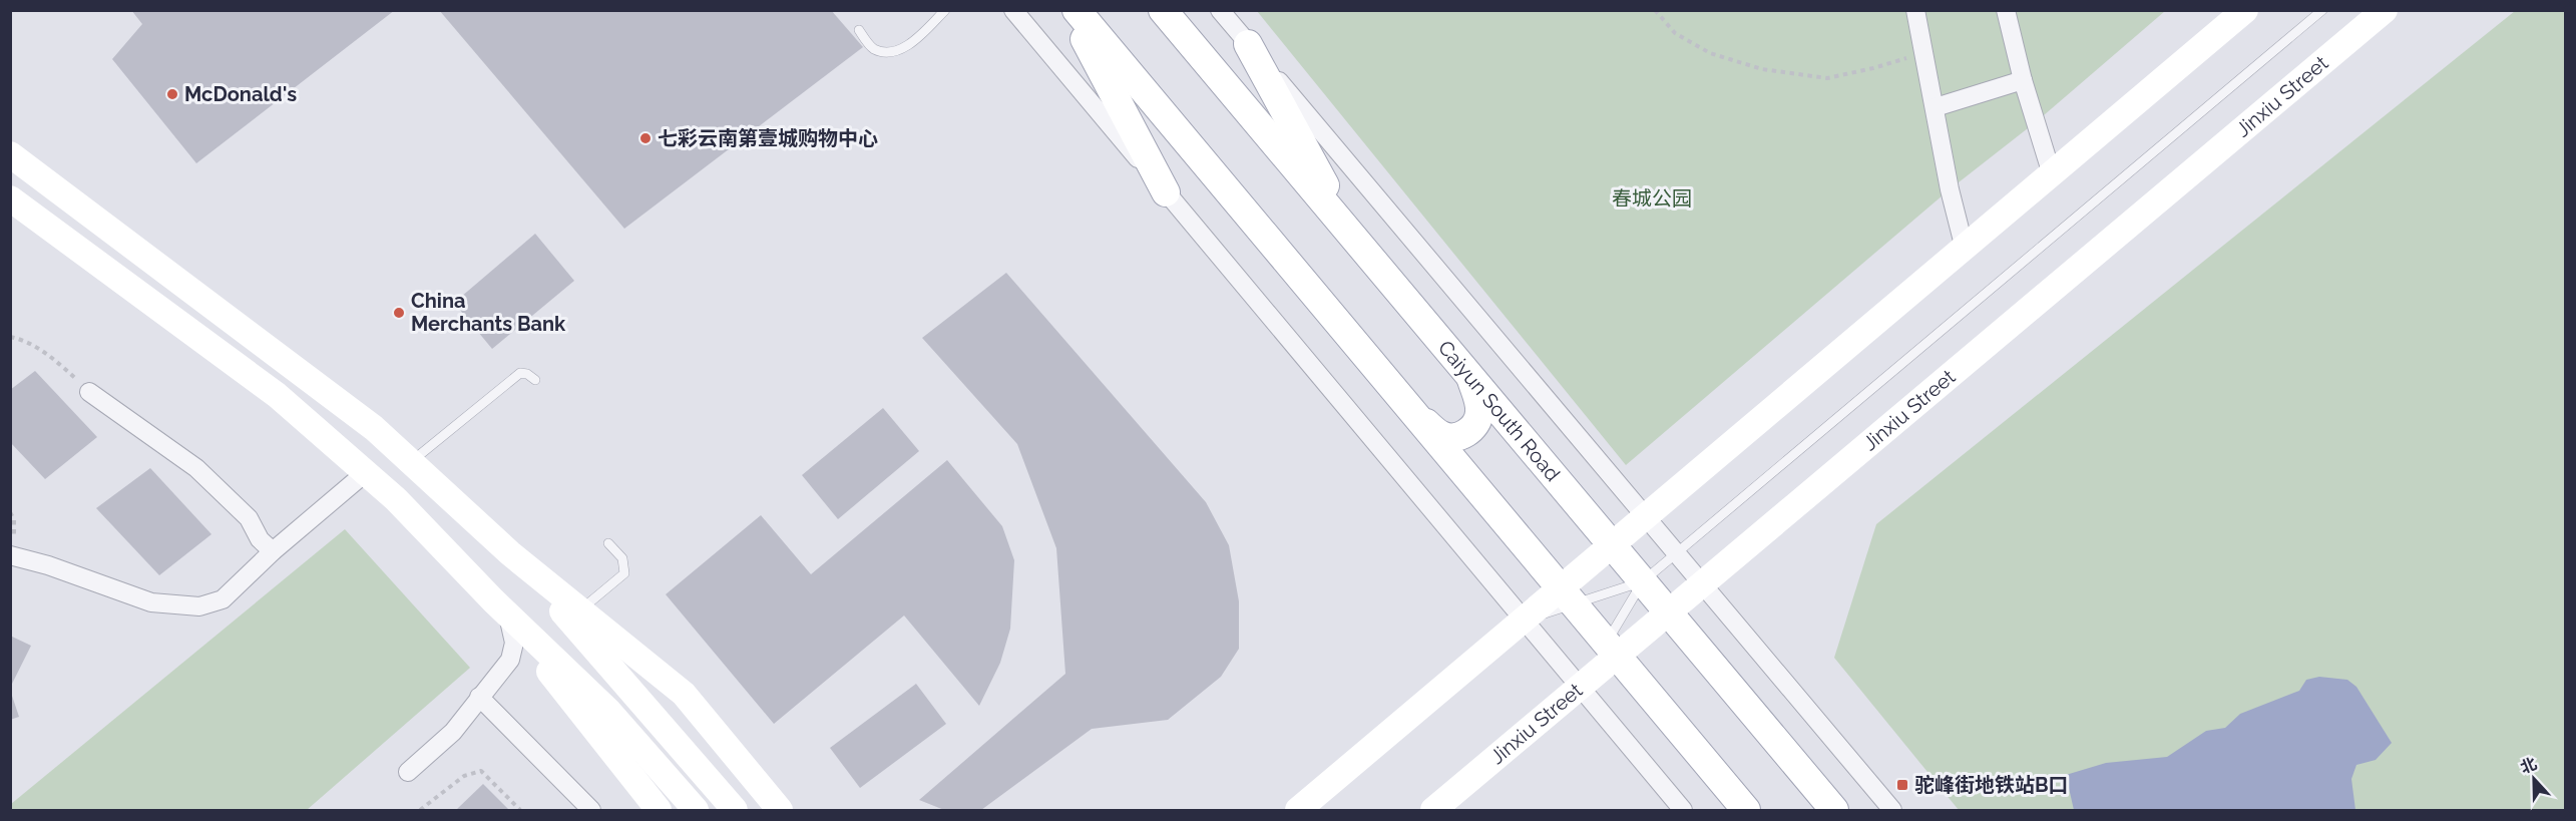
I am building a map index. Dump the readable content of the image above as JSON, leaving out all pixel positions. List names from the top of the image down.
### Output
{
  "streets": {
    "main road": ["Caiyun South Road"],
    "street": ["Jinxiu Street"]
  },
  "crossings": [
    ["Jinxiu Street", "Caiyun South Road"]
  ],
  "parks": ["春城公园"],
  "places": {
    "other": ["McDonald's", "七彩云南第壹城购物中心", "China Merchants Bank"],
    "transit": ["驼峰街地铁站B口"]
  },
  "north": "top"
}
